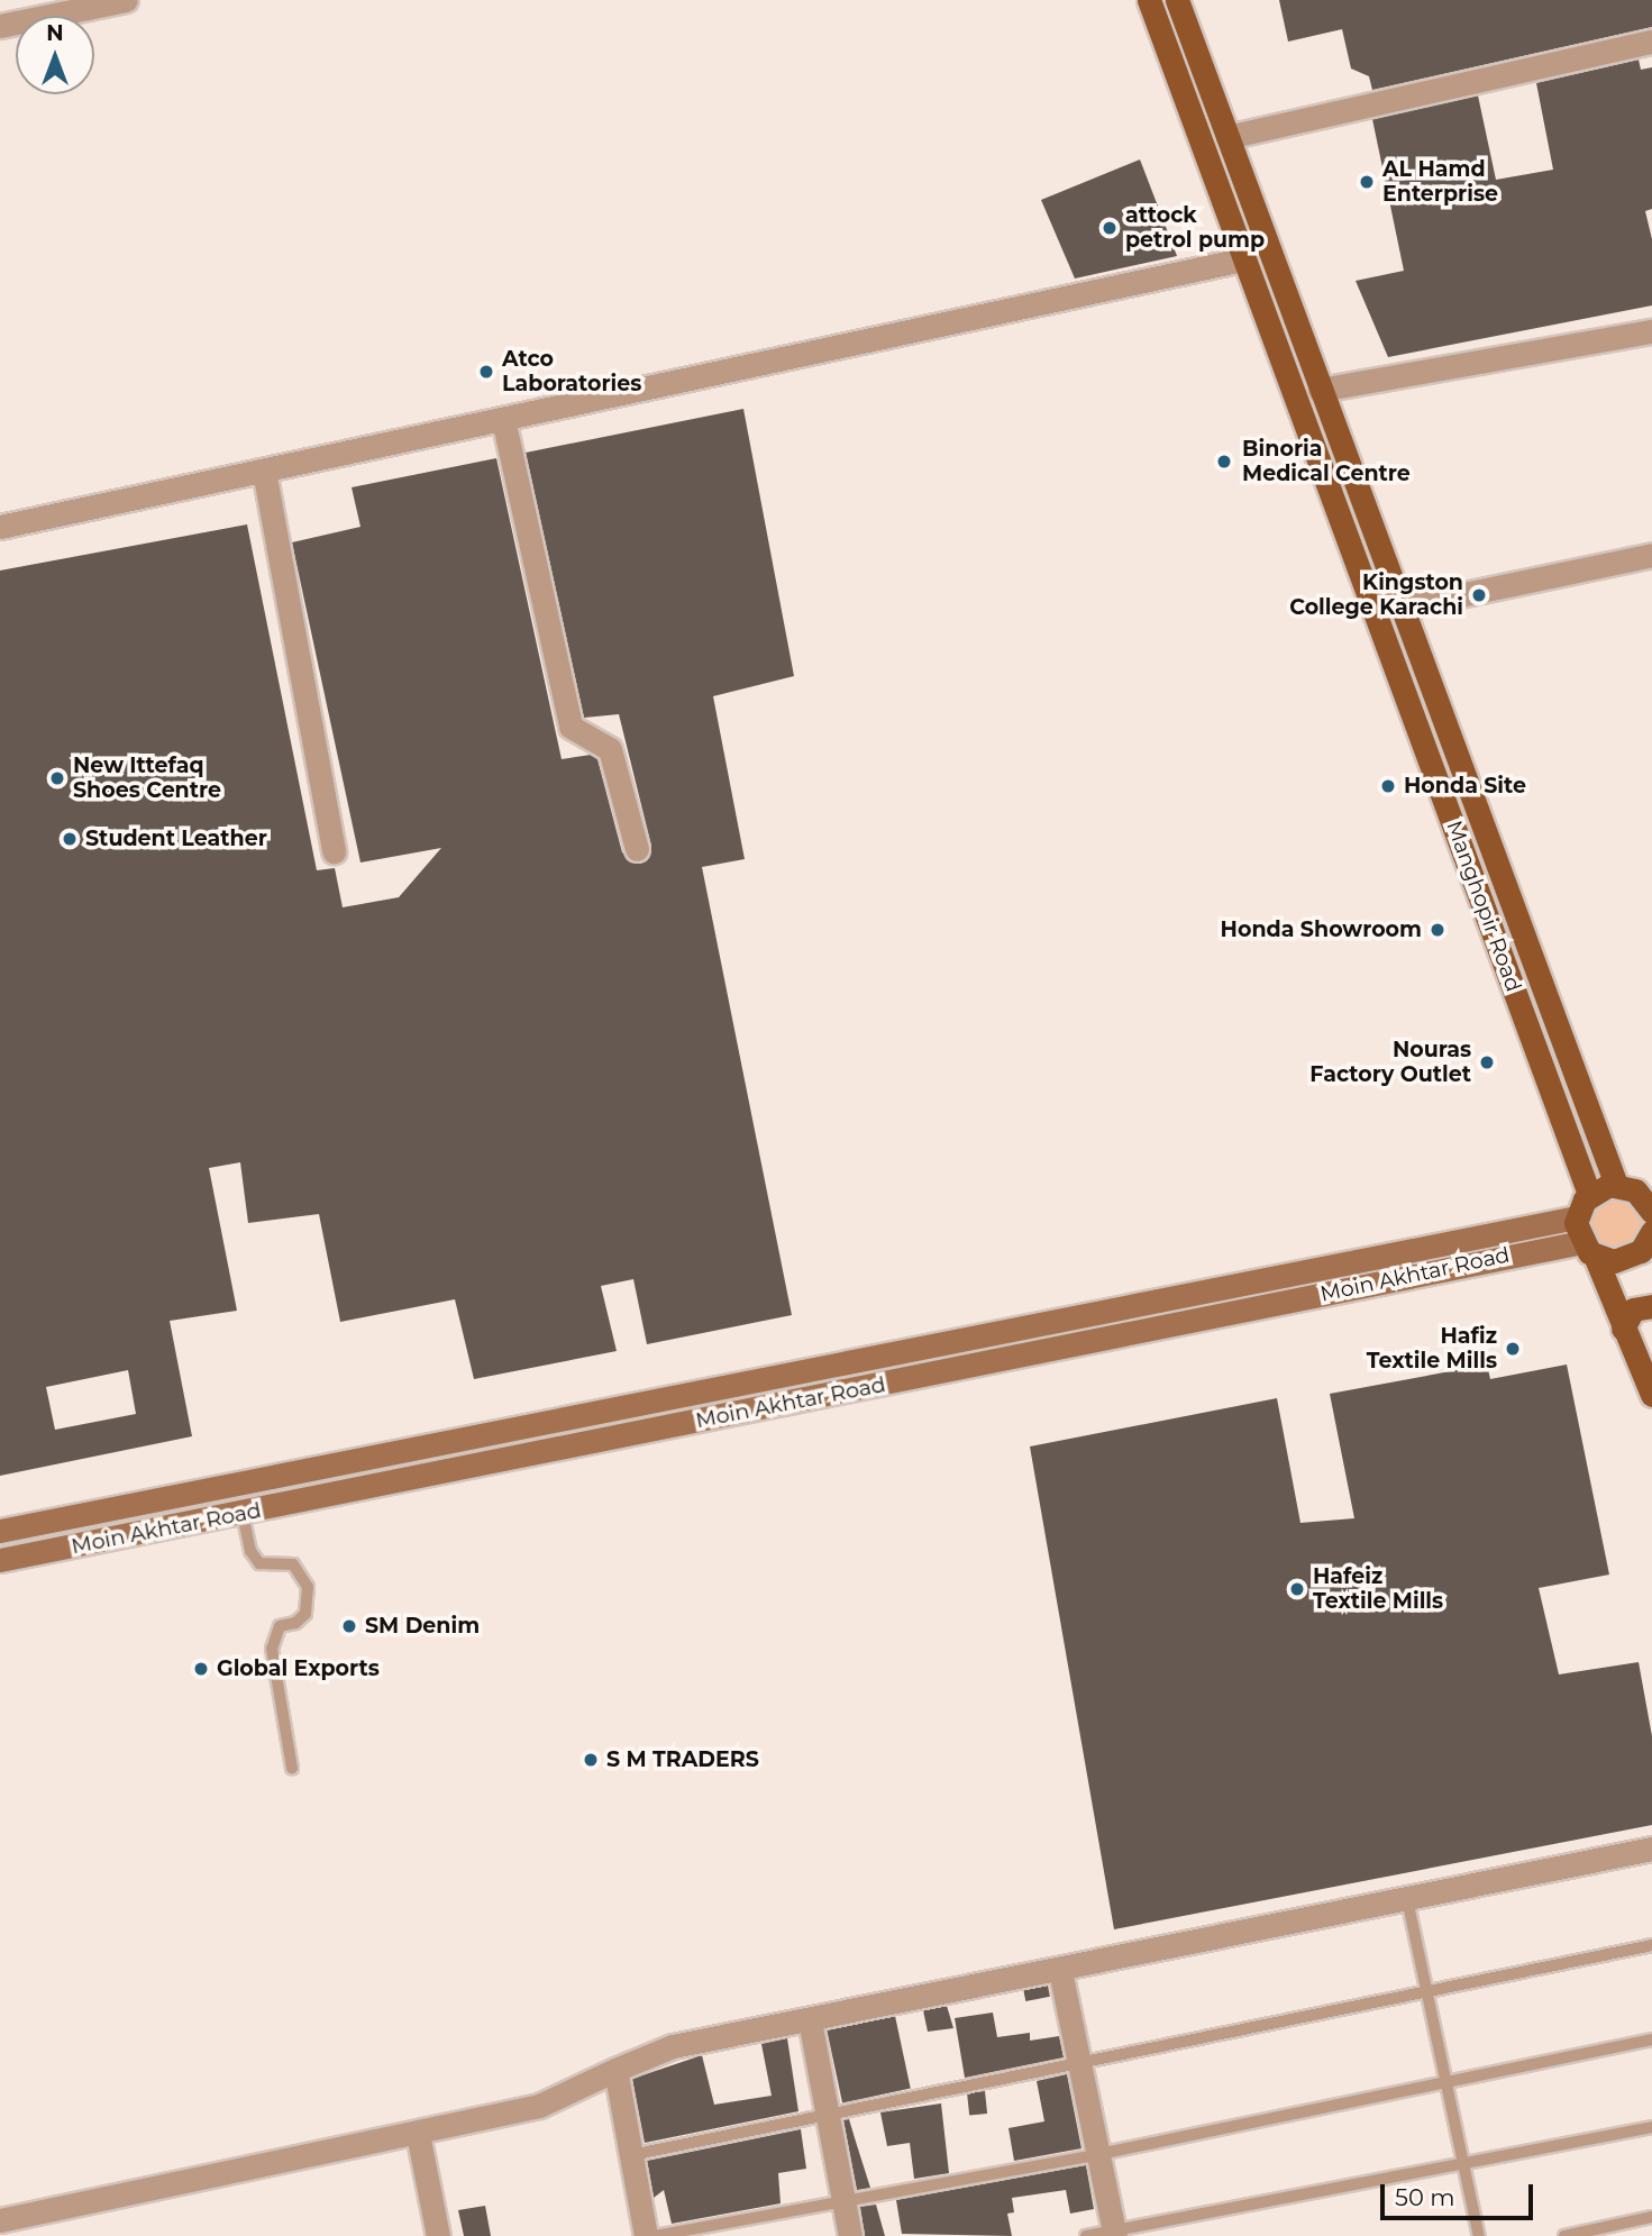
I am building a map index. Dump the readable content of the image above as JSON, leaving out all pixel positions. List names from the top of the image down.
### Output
{
  "streets": {
    "main road": ["Manghopir Road", "Moin Akhtar Road"]
  },
  "places": [
    "AL Hamd Enterprise",
    "attock petrol pump",
    "Atco Laboratories",
    "Binoria Medical Centre",
    "Kingston College Karachi",
    "New Ittefaq Shoes Centre",
    "Honda Site",
    "Student Leather",
    "Honda Showroom",
    "Nouras Factory Outlet",
    "Hafiz Textile Mills",
    "Hafeiz Textile Mills",
    "SM Denim",
    "Global Exports",
    "S M TRADERS"
  ],
  "scale_bar": "50 m",
  "north": "top"
}
